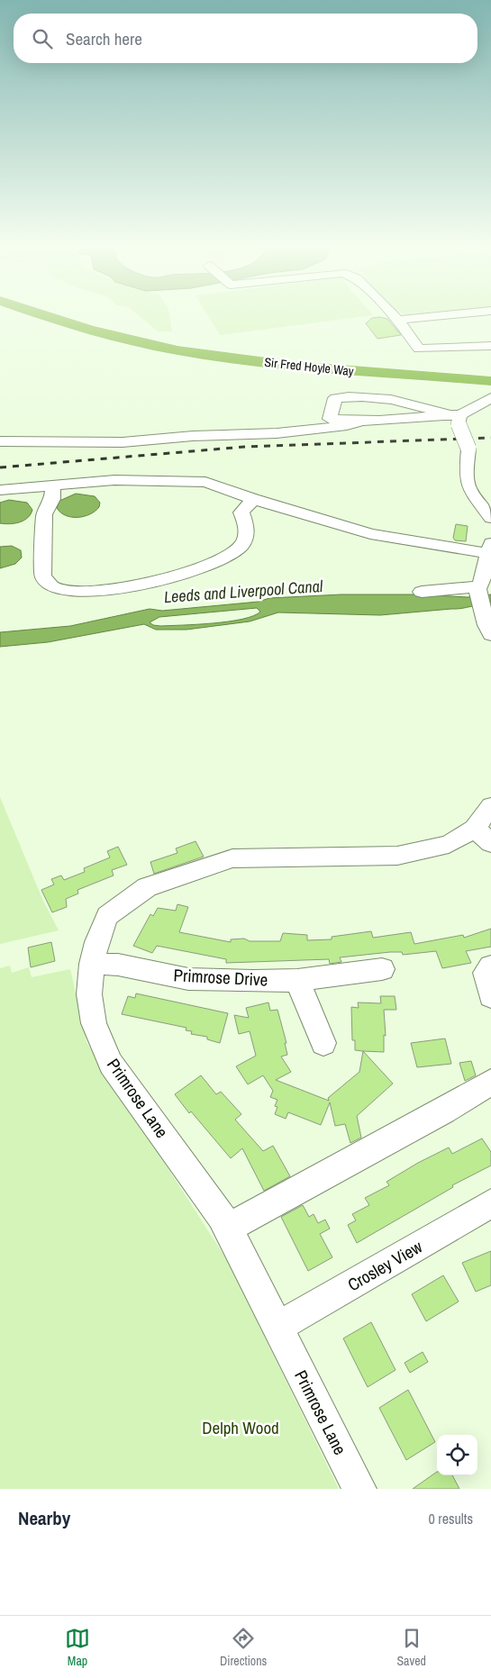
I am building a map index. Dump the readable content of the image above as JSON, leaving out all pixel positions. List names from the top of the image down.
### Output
{
  "streets": {
    "highway": ["Sir Fred Hoyle Way"],
    "street": ["Primrose Drive", "Primrose Lane", "Crosley View"]
  },
  "crossings": [
    ["Primrose Drive", "Primrose Lane"],
    ["Primrose Lane", "Crosley View"]
  ],
  "water": ["Leeds and Liverpool Canal"],
  "parks": ["Delph Wood"],
  "page": {
    "search": "Search here",
    "heading": ["Nearby", "0 results"],
    "nav": ["Map", "Directions", "Saved"]
  }
}
